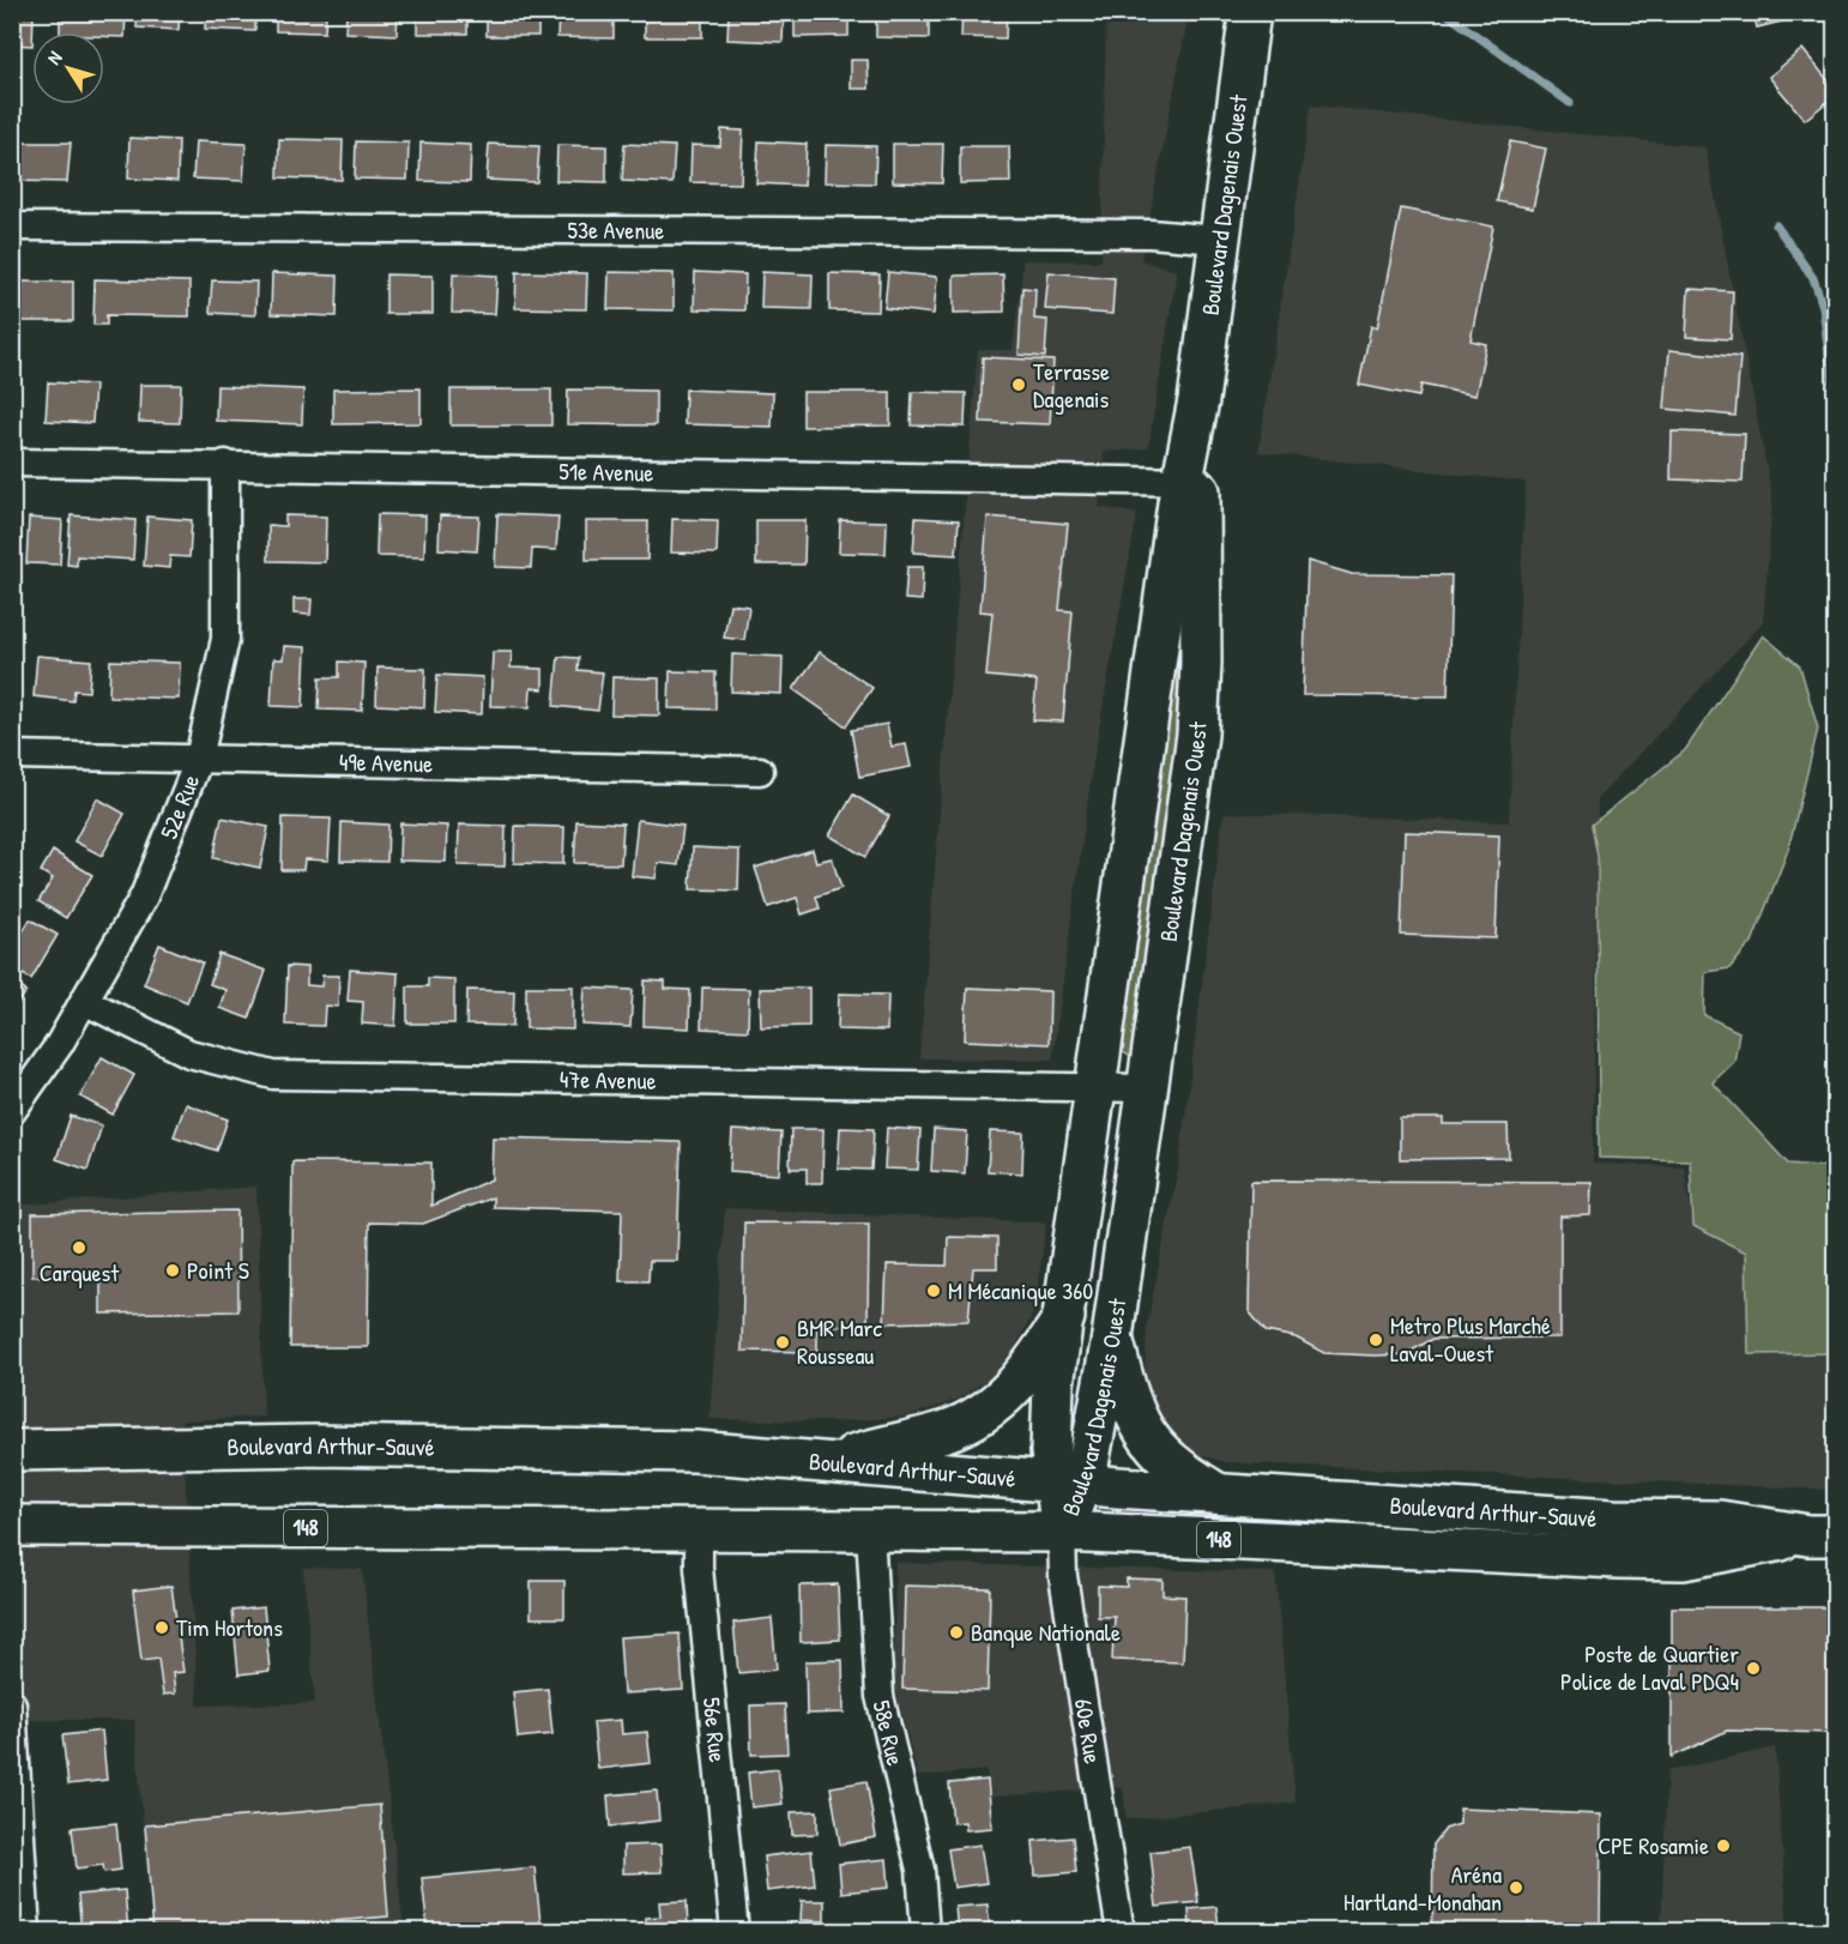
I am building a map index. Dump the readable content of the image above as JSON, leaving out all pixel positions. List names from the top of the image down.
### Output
{
  "streets": {
    "main road": ["Boulevard Dagenais Ouest", "Boulevard Arthur-Sauvé", "148"],
    "street": [
      "53e Avenue",
      "51e Avenue",
      "49e Avenue",
      "52e Rue",
      "47e Avenue",
      "56e Rue",
      "58e Rue",
      "60e Rue"
    ]
  },
  "crossings": [
    ["Boulevard Dagenais Ouest", "53e Avenue"],
    ["Boulevard Dagenais Ouest", "51e Avenue"],
    ["Boulevard Dagenais Ouest", "47e Avenue"],
    ["Boulevard Dagenais Ouest", "Boulevard Arthur-Sauvé"],
    ["Boulevard Dagenais Ouest", "60e Rue"],
    ["51e Avenue", "52e Rue"],
    ["49e Avenue", "52e Rue"],
    ["52e Rue", "47e Avenue"],
    ["Boulevard Arthur-Sauvé", "56e Rue"],
    ["Boulevard Arthur-Sauvé", "58e Rue"],
    ["Boulevard Arthur-Sauvé", "60e Rue"]
  ],
  "places": [
    "Terrasse Dagenais",
    "Carquest",
    "Point S",
    "M Mécanique 360",
    "Metro Plus Marché Laval-Ouest",
    "BMR Marc Rousseau",
    "Tim Hortons",
    "Banque Nationale",
    "Poste de Quartier Police de Laval PDQ4",
    "CPE Rosamie",
    "Aréna Hartland-Monahan"
  ],
  "north": "top left"
}
